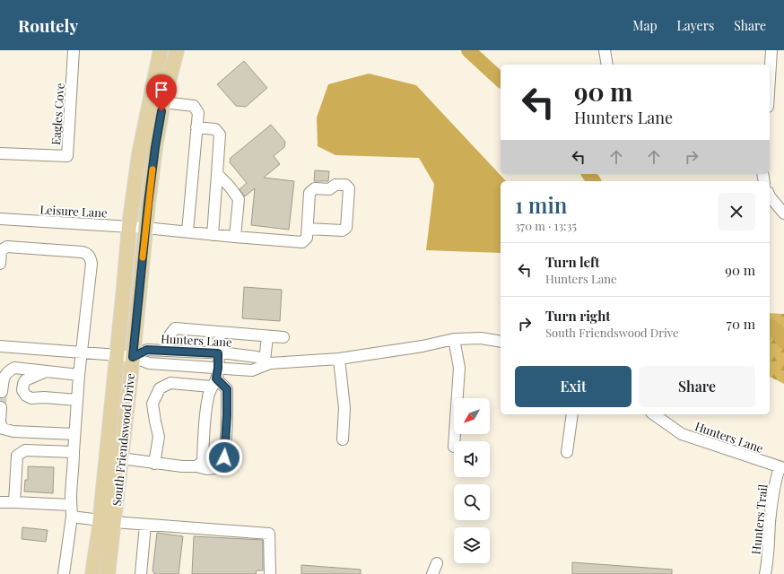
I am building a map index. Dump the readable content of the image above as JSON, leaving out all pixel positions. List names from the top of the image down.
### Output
{
  "streets": {
    "main road": ["South Friendswood Drive"],
    "street": [
      "Eagles Cove",
      "Leisure Lane",
      "Hunters Lane",
      "Hunters Trail"
    ]
  },
  "crossings": [
    ["Leisure Lane", "South Friendswood Drive"],
    ["Hunters Lane", "South Friendswood Drive"],
    ["Hunters Lane", "Hunters Trail"]
  ],
  "north": "bottom left",
  "page": {
    "header": "Routely",
    "nav": ["Map", "Layers", "Share"],
    "turn": ["90 m", "Hunters Lane"],
    "heading": ["1 min", "370 m · 13:35"],
    "list": [
      {
        "name": "Turn left",
        "note": "Hunters Lane",
        "value": "90 m"
      },
      {
        "name": "Turn right",
        "note": "South Friendswood Drive",
        "value": "70 m"
      }
    ],
    "buttons": ["Exit", "Share"]
  }
}
